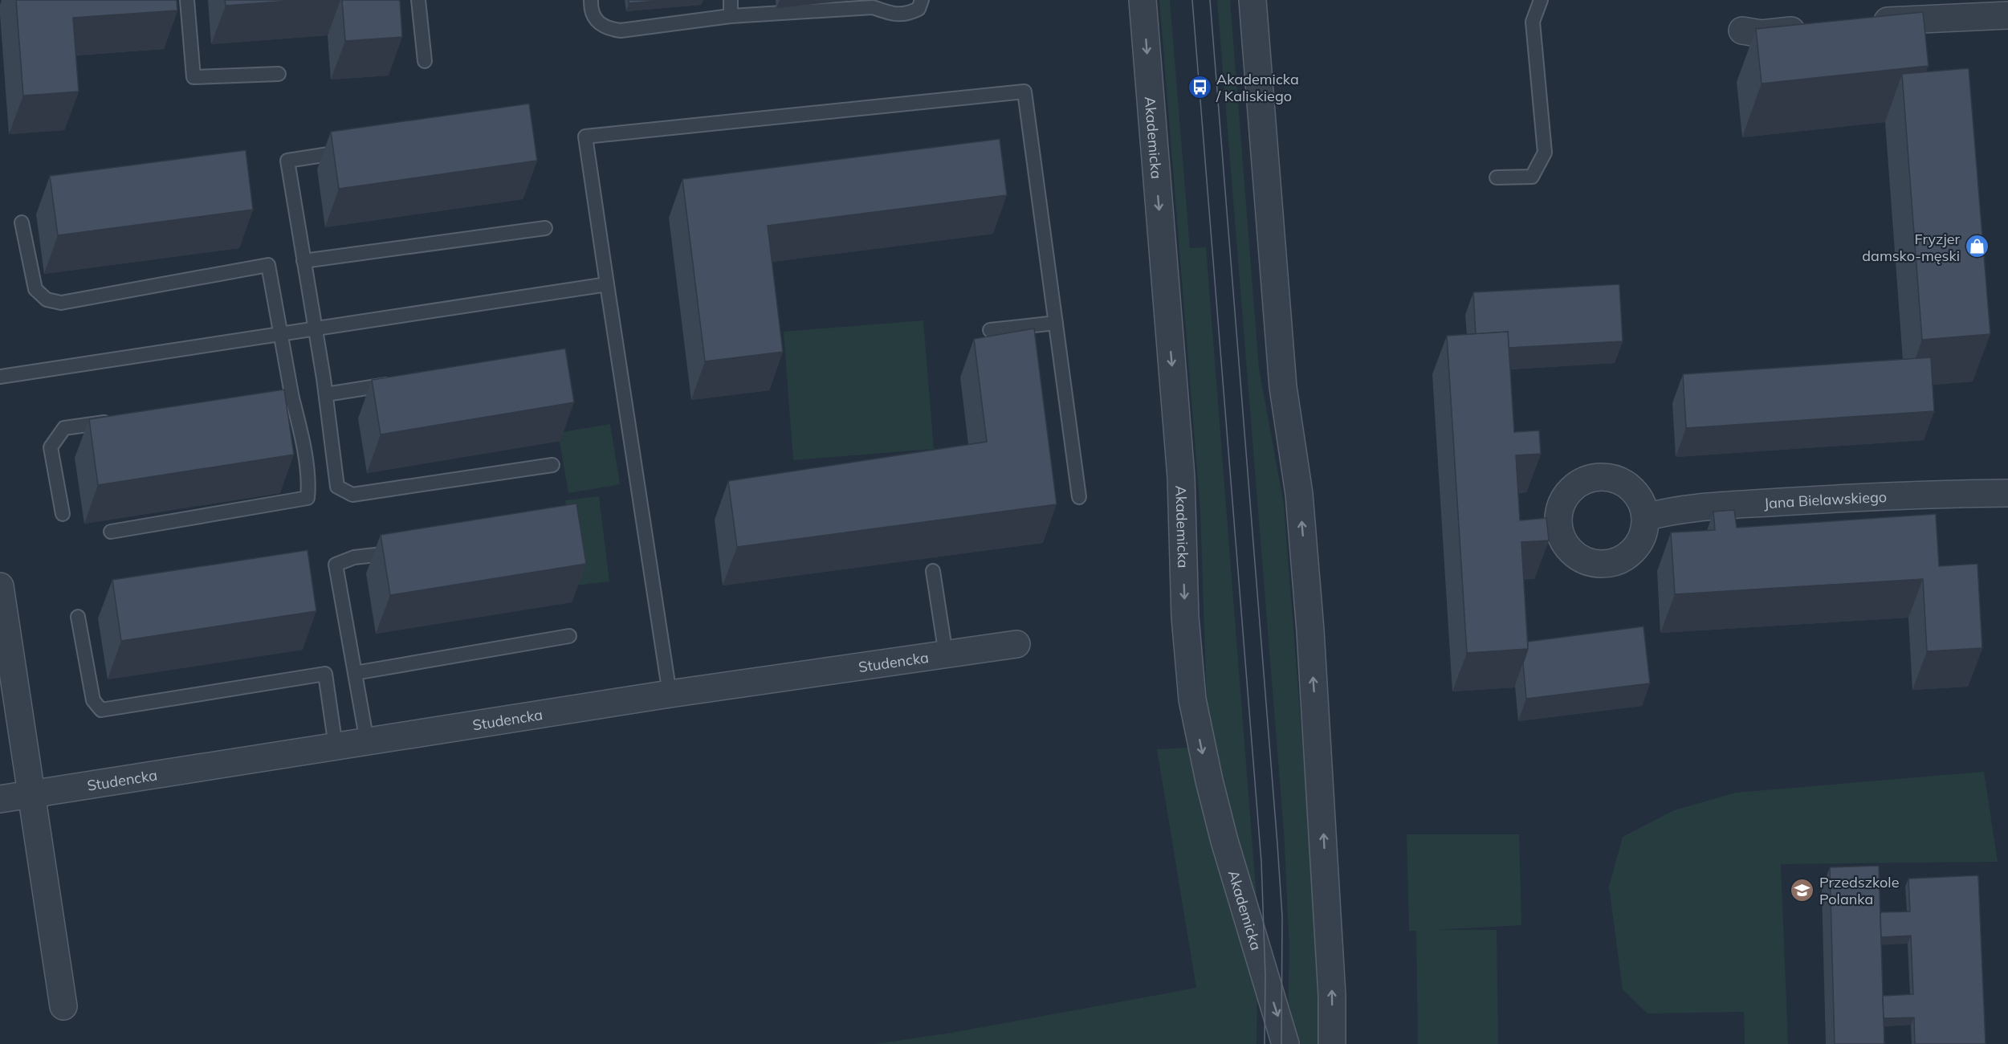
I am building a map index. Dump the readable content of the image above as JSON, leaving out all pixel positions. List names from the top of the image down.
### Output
{
  "streets": {
    "street": ["Akademicka", "Jana Bielawskiego", "Studencka"]
  },
  "places": {
    "bus stop": ["Akademicka / Kaliskiego"],
    "shop": ["Fryzjer damsko-męski"],
    "school or university": ["Przedszkole Polanka"]
  }
}
